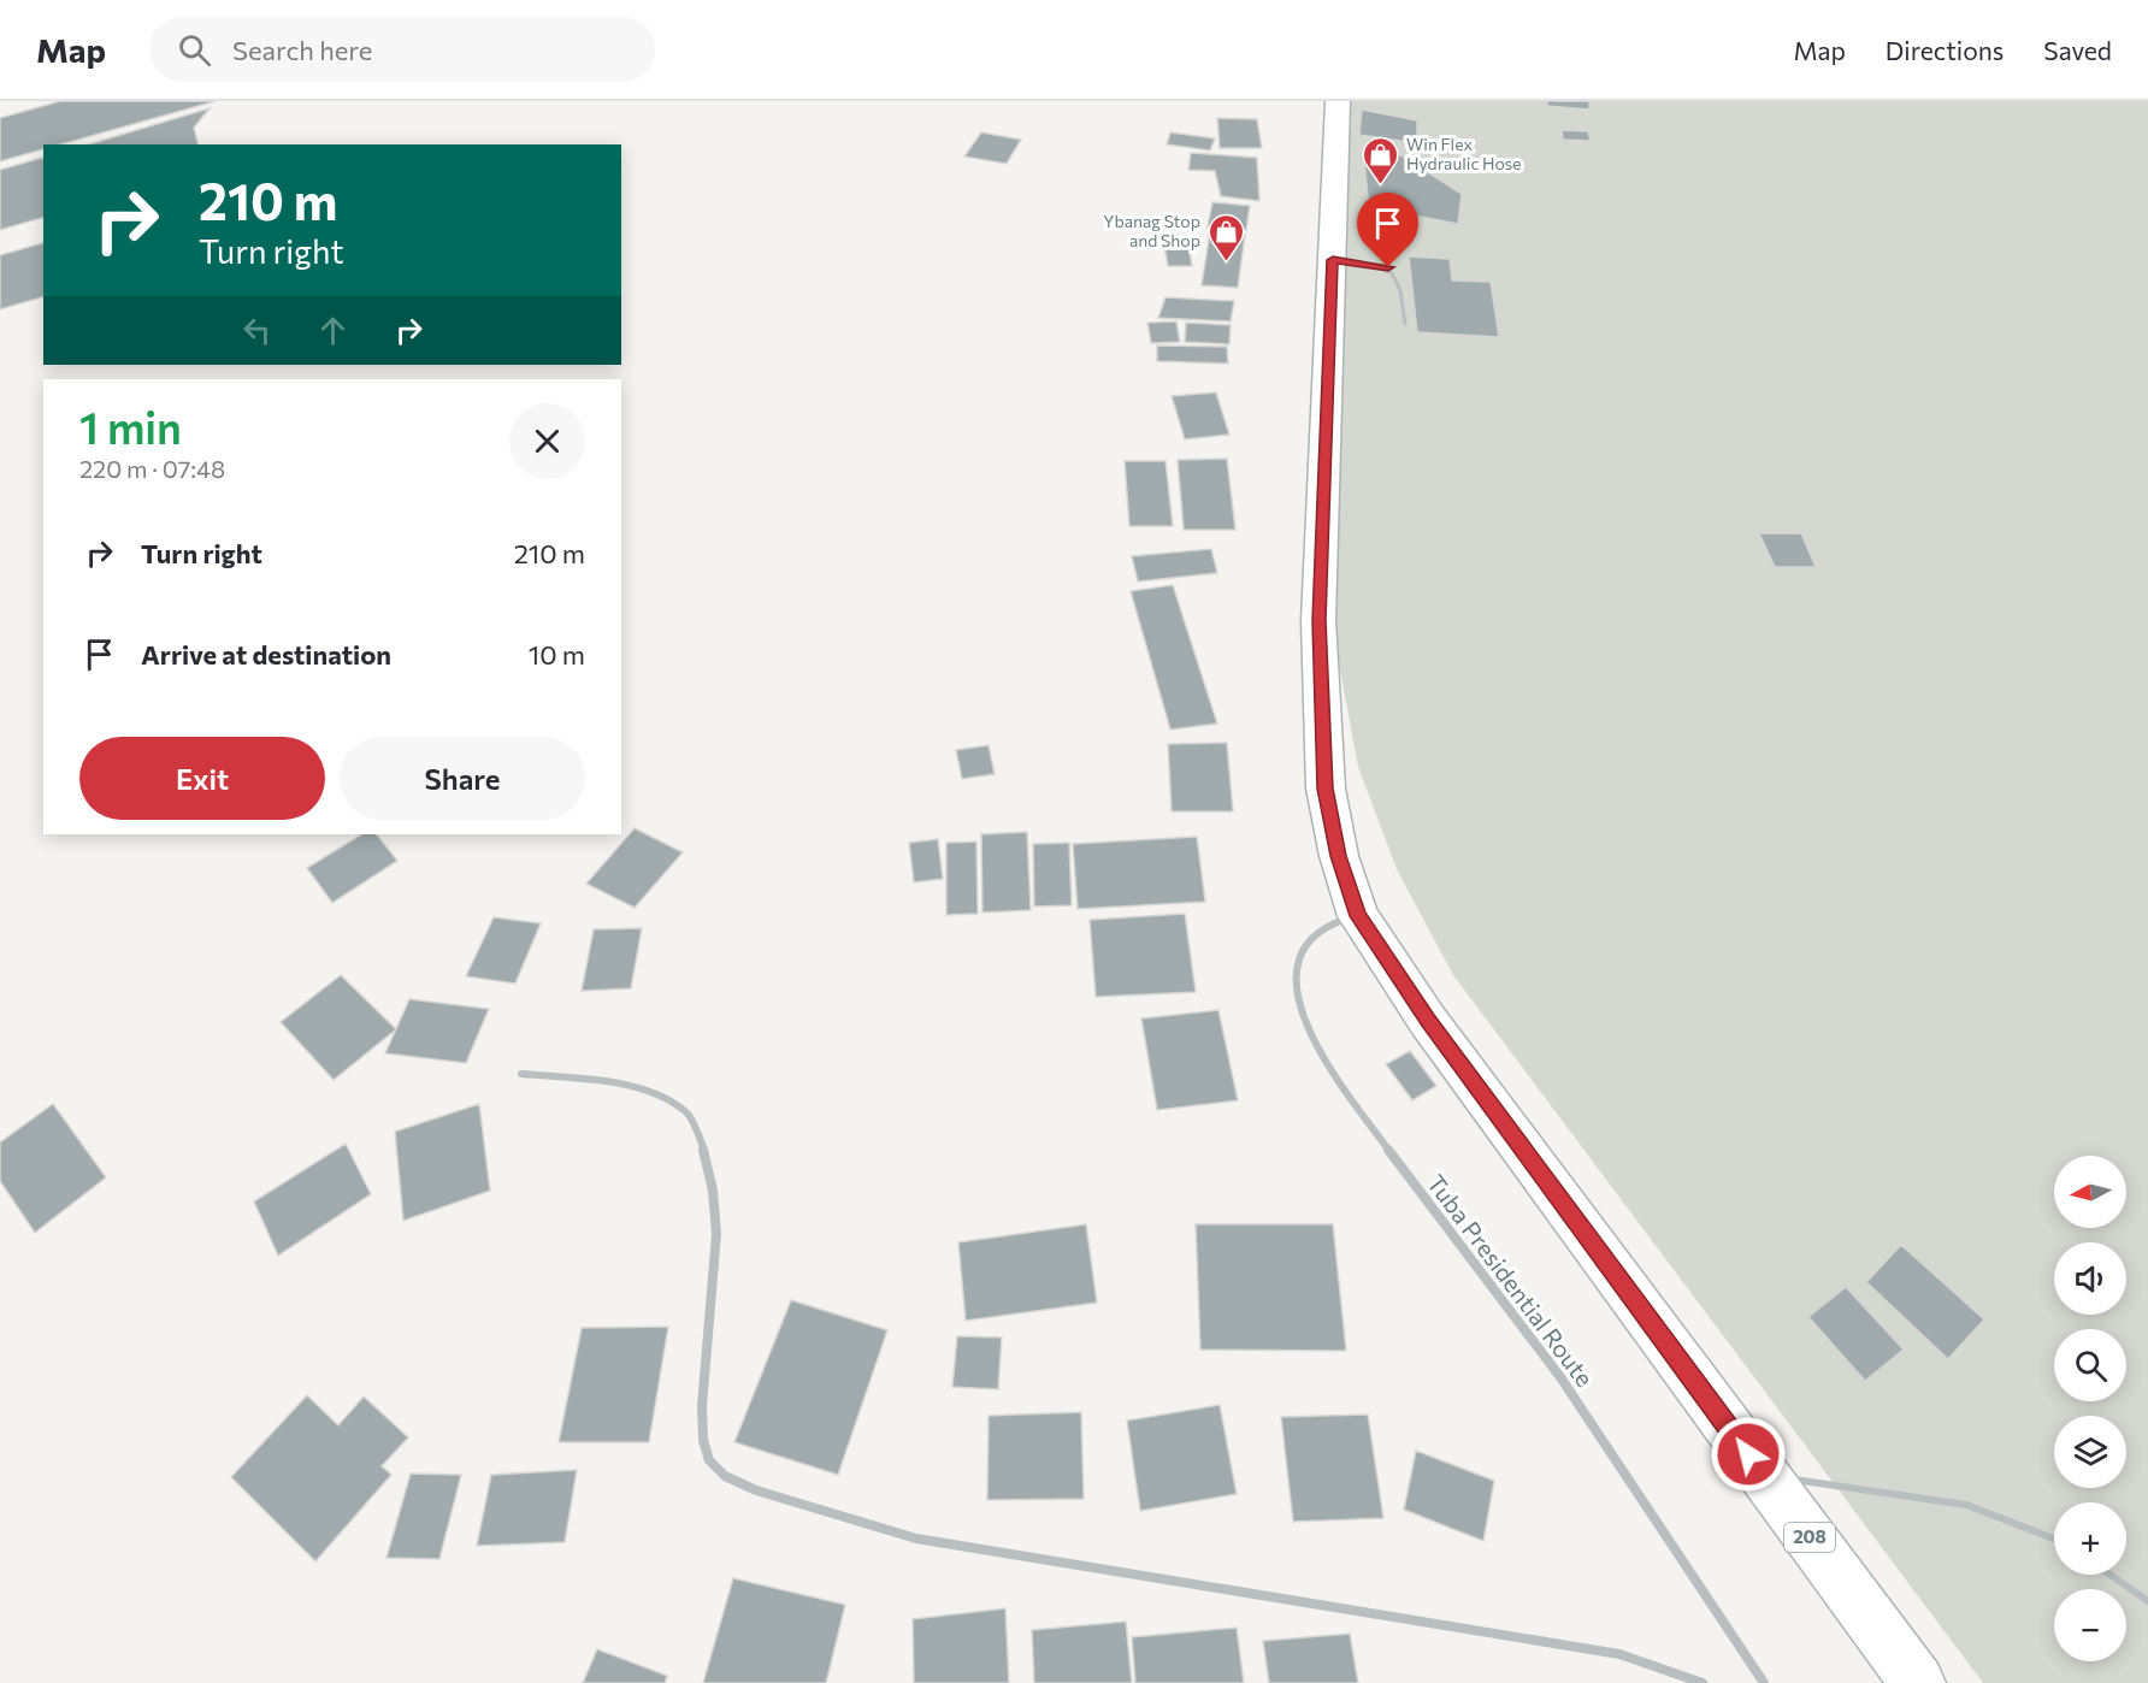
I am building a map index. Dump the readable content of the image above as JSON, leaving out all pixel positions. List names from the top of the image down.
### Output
{
  "streets": {
    "main road": ["208"],
    "street": ["Tuba Presidential Route"]
  },
  "crossings": [
    ["Tuba Presidential Route", "208"]
  ],
  "places": {
    "shop": ["Win Flex Hydraulic Hose", "Ybanag Stop and Shop"]
  },
  "north": "left",
  "page": {
    "header": "Map",
    "search": "Search here",
    "nav": ["Map", "Directions", "Saved"],
    "turn": ["210 m", "Turn right"],
    "heading": ["1 min", "220 m · 07:48"],
    "list": [
      {
        "name": "Turn right",
        "value": "210 m"
      },
      {
        "name": "Arrive at destination",
        "value": "10 m"
      }
    ],
    "buttons": ["Exit", "Share"],
    "map_buttons": ["+", "−"]
  }
}
